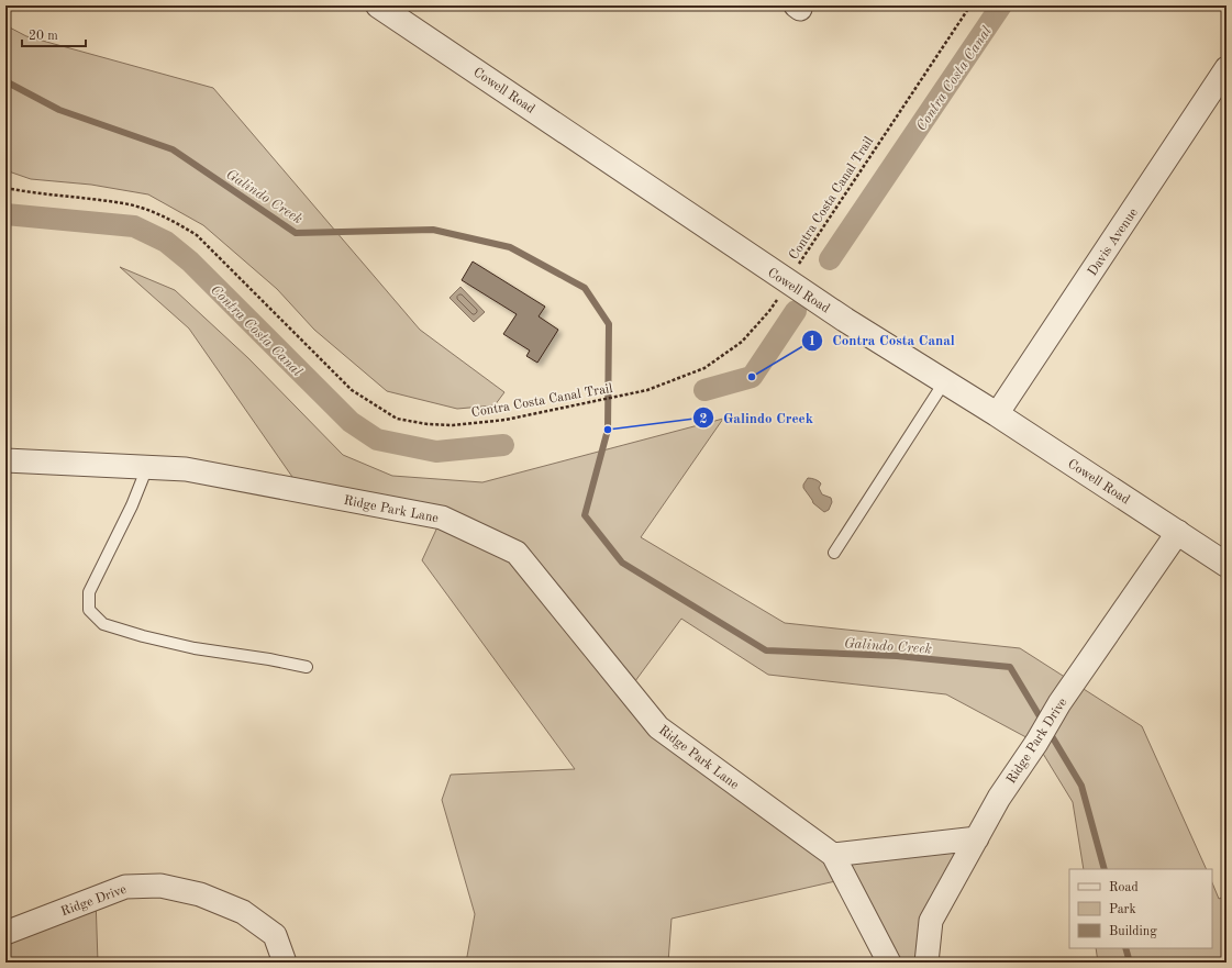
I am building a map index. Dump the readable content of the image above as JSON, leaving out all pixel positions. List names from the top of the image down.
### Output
{
  "streets": {
    "street": [
      "Cowell Road",
      "Davis Avenue",
      "Ridge Park Lane",
      "Ridge Park Drive",
      "Ridge Drive"
    ],
    "path": ["Contra Costa Canal Trail"]
  },
  "crossings": [
    ["Cowell Road", "Contra Costa Canal Trail"],
    ["Cowell Road", "Davis Avenue"],
    ["Cowell Road", "Ridge Park Drive"]
  ],
  "water": ["Contra Costa Canal", "Galindo Creek"],
  "places": ["Contra Costa Canal", "Galindo Creek"],
  "legend": ["Road", "Park", "Building"],
  "scale_bar": "20 m"
}
